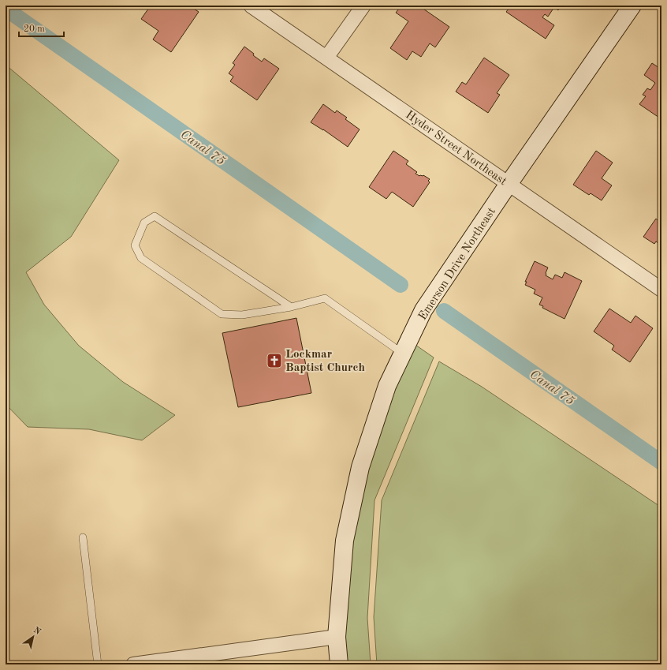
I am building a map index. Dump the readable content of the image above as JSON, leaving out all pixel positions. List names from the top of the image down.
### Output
{
  "streets": {
    "street": ["Hyder Street Northeast", "Emerson Drive Northeast"]
  },
  "crossings": [
    ["Hyder Street Northeast", "Emerson Drive Northeast"]
  ],
  "water": ["Canal 75"],
  "places": {
    "church": ["Lockmar Baptist Church"]
  },
  "scale_bar": "20 m",
  "north": "top right"
}
